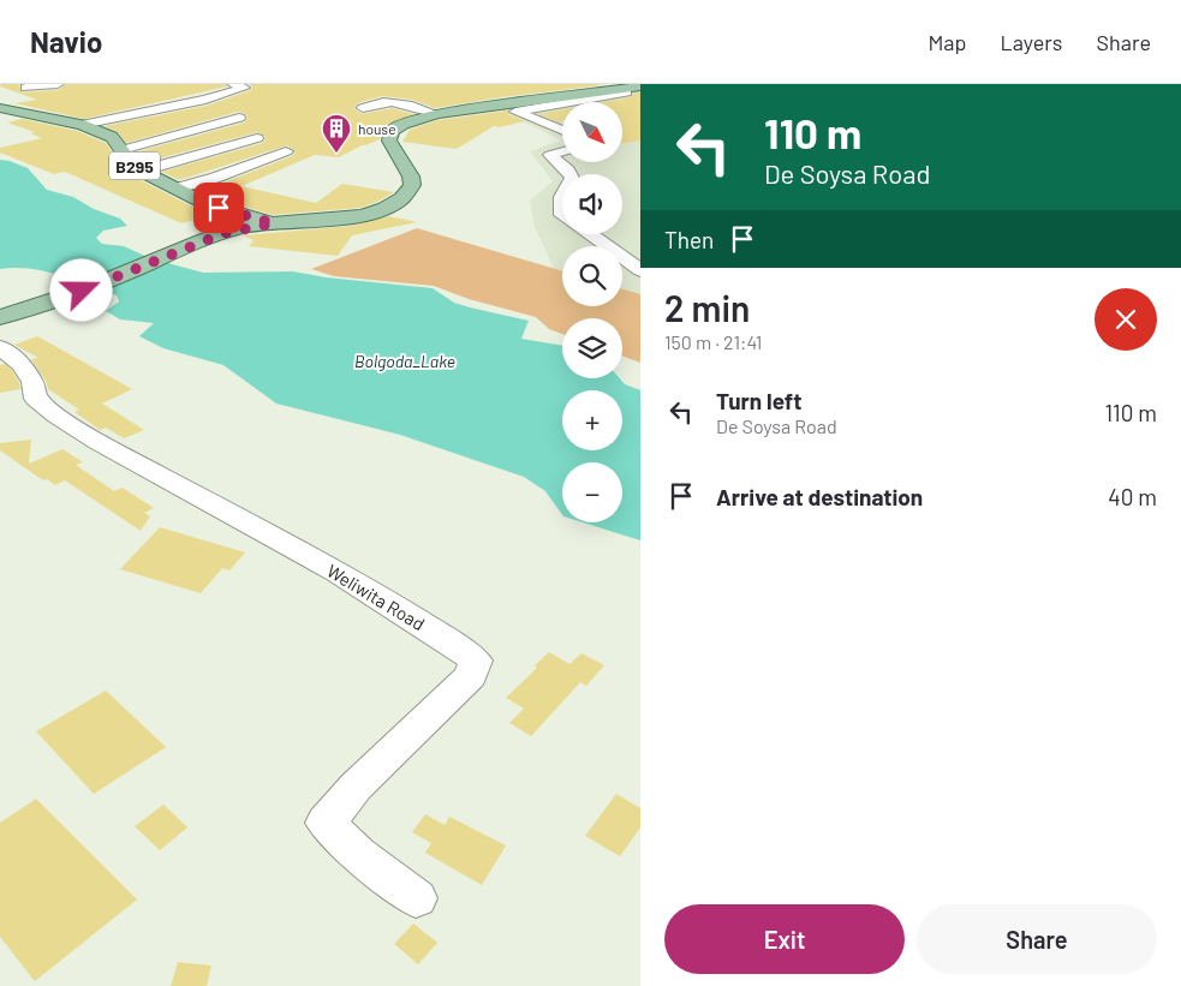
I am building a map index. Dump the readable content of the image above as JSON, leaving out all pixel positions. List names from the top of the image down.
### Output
{
  "streets": {
    "main road": ["B295"],
    "street": ["Weliwita Road"]
  },
  "water": ["Bolgoda_Lake"],
  "places": {
    "building": ["house"]
  },
  "north": "bottom right",
  "page": {
    "header": "Navio",
    "nav": ["Map", "Layers", "Share"],
    "turn": ["110 m", "De Soysa Road"],
    "map_buttons": ["+", "−"],
    "then": "Then",
    "heading": ["2 min", "150 m · 21:41"],
    "list": [
      {
        "name": "Turn left",
        "note": "De Soysa Road",
        "value": "110 m"
      },
      {
        "name": "Arrive at destination",
        "value": "40 m"
      }
    ],
    "buttons": ["Exit", "Share"]
  }
}
